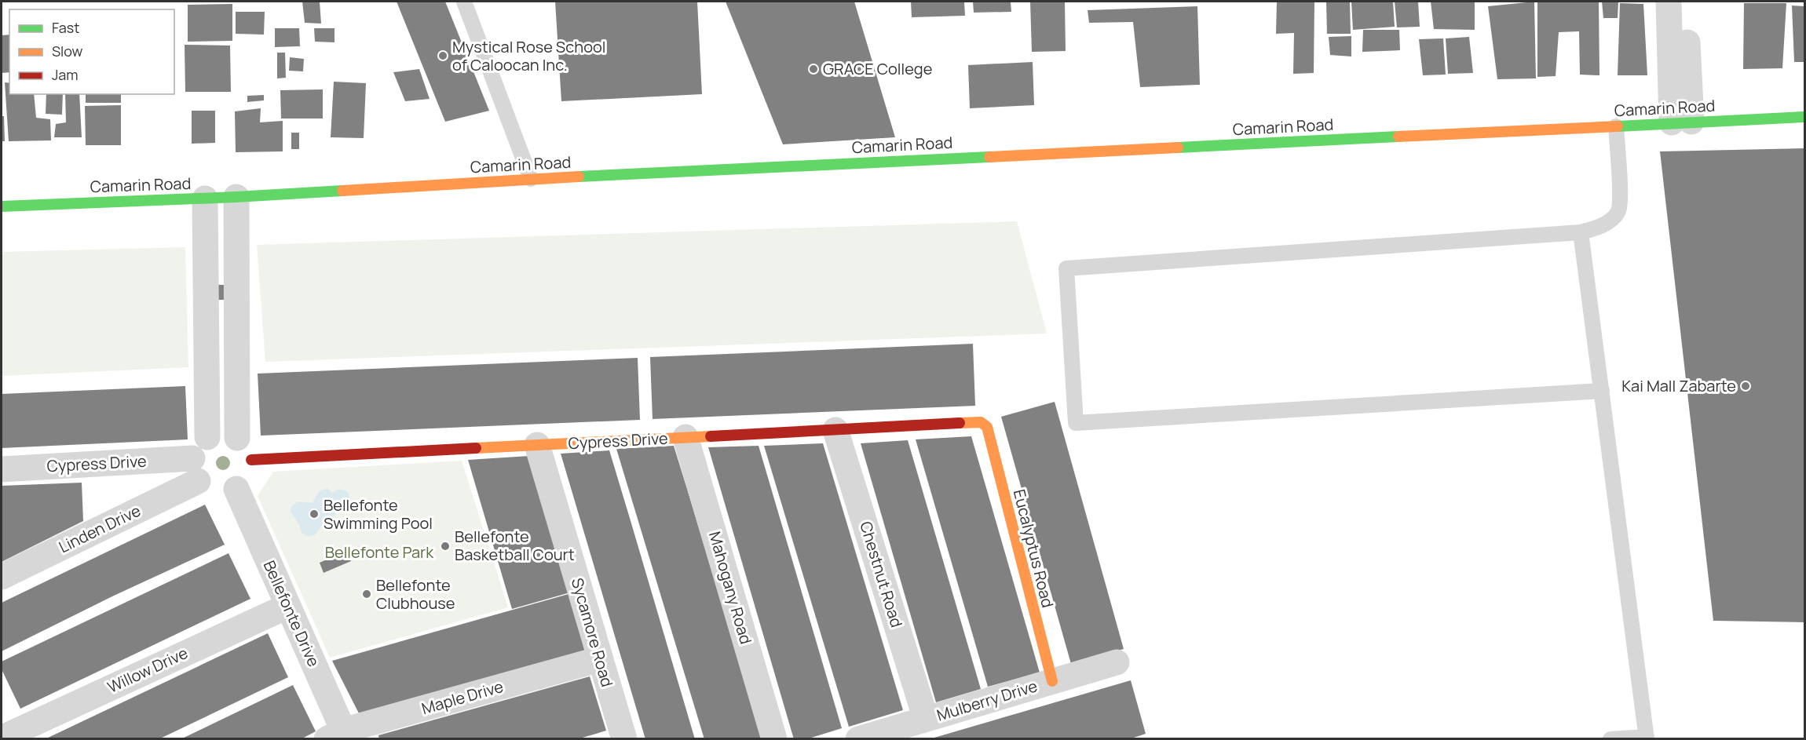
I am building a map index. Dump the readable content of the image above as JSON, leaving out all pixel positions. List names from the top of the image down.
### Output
{
  "streets": {
    "main road": ["Camarin Road", "Cypress Drive", "Eucalyptus Road"],
    "street": [
      "Linden Drive",
      "Chestnut Road",
      "Mahogany Road",
      "Bellefonte Drive",
      "Sycamore Road",
      "Willow Drive",
      "Maple Drive",
      "Mulberry Drive"
    ]
  },
  "crossings": [
    ["Cypress Drive", "Linden Drive"],
    ["Cypress Drive", "Eucalyptus Road"],
    ["Cypress Drive", "Chestnut Road"],
    ["Cypress Drive", "Mahogany Road"],
    ["Cypress Drive", "Bellefonte Drive"],
    ["Cypress Drive", "Sycamore Road"],
    ["Linden Drive", "Bellefonte Drive"],
    ["Eucalyptus Road", "Mulberry Drive"],
    ["Chestnut Road", "Mulberry Drive"],
    ["Bellefonte Drive", "Willow Drive"],
    ["Bellefonte Drive", "Maple Drive"],
    ["Sycamore Road", "Maple Drive"]
  ],
  "parks": ["Bellefonte Park"],
  "places": [
    "Mystical Rose School of Caloocan Inc.",
    "GRACE College",
    "Kai Mall Zabarte",
    "Bellefonte Swimming Pool",
    "Bellefonte Basketball Court",
    "Bellefonte Clubhouse"
  ],
  "legend": ["Fast", "Slow", "Jam"]
}
